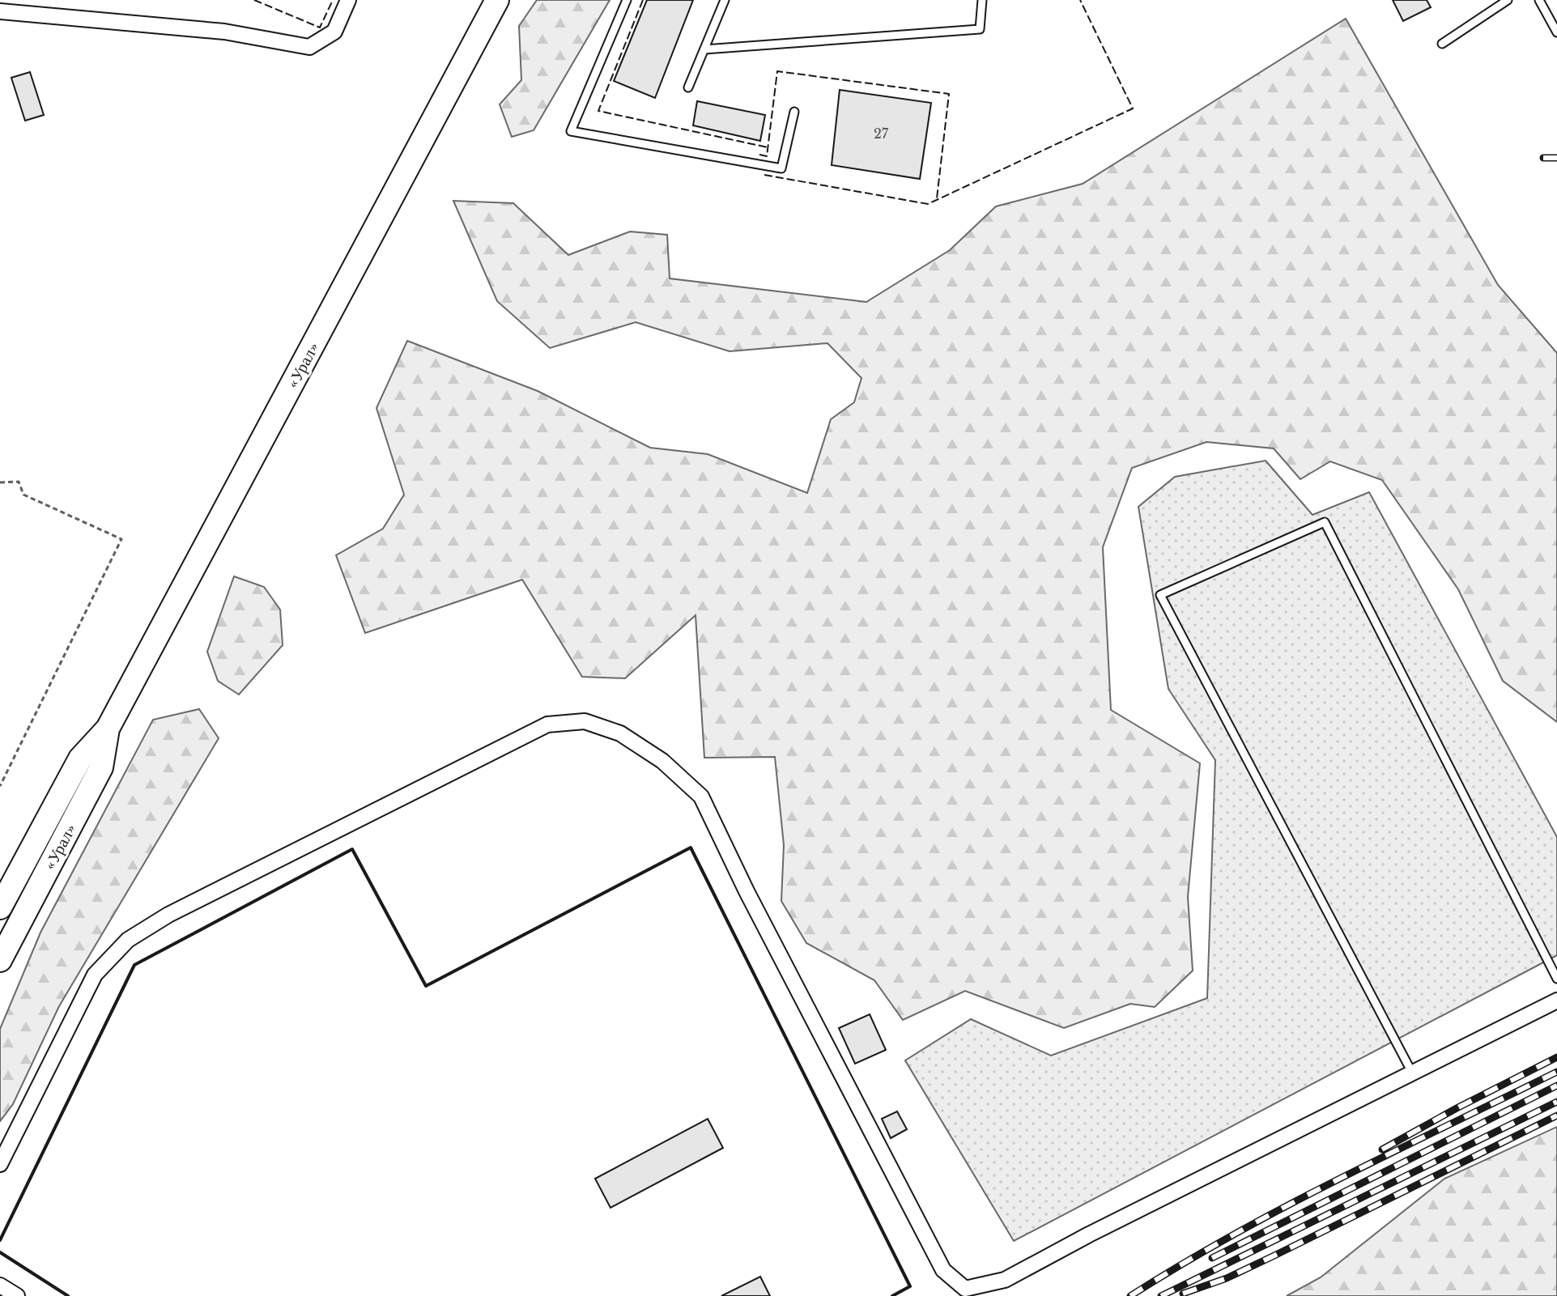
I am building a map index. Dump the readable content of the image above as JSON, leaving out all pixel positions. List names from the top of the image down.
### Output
{
  "streets": {
    "highway": ["«Урал»"]
  },
  "house_numbers": ["27"]
}
